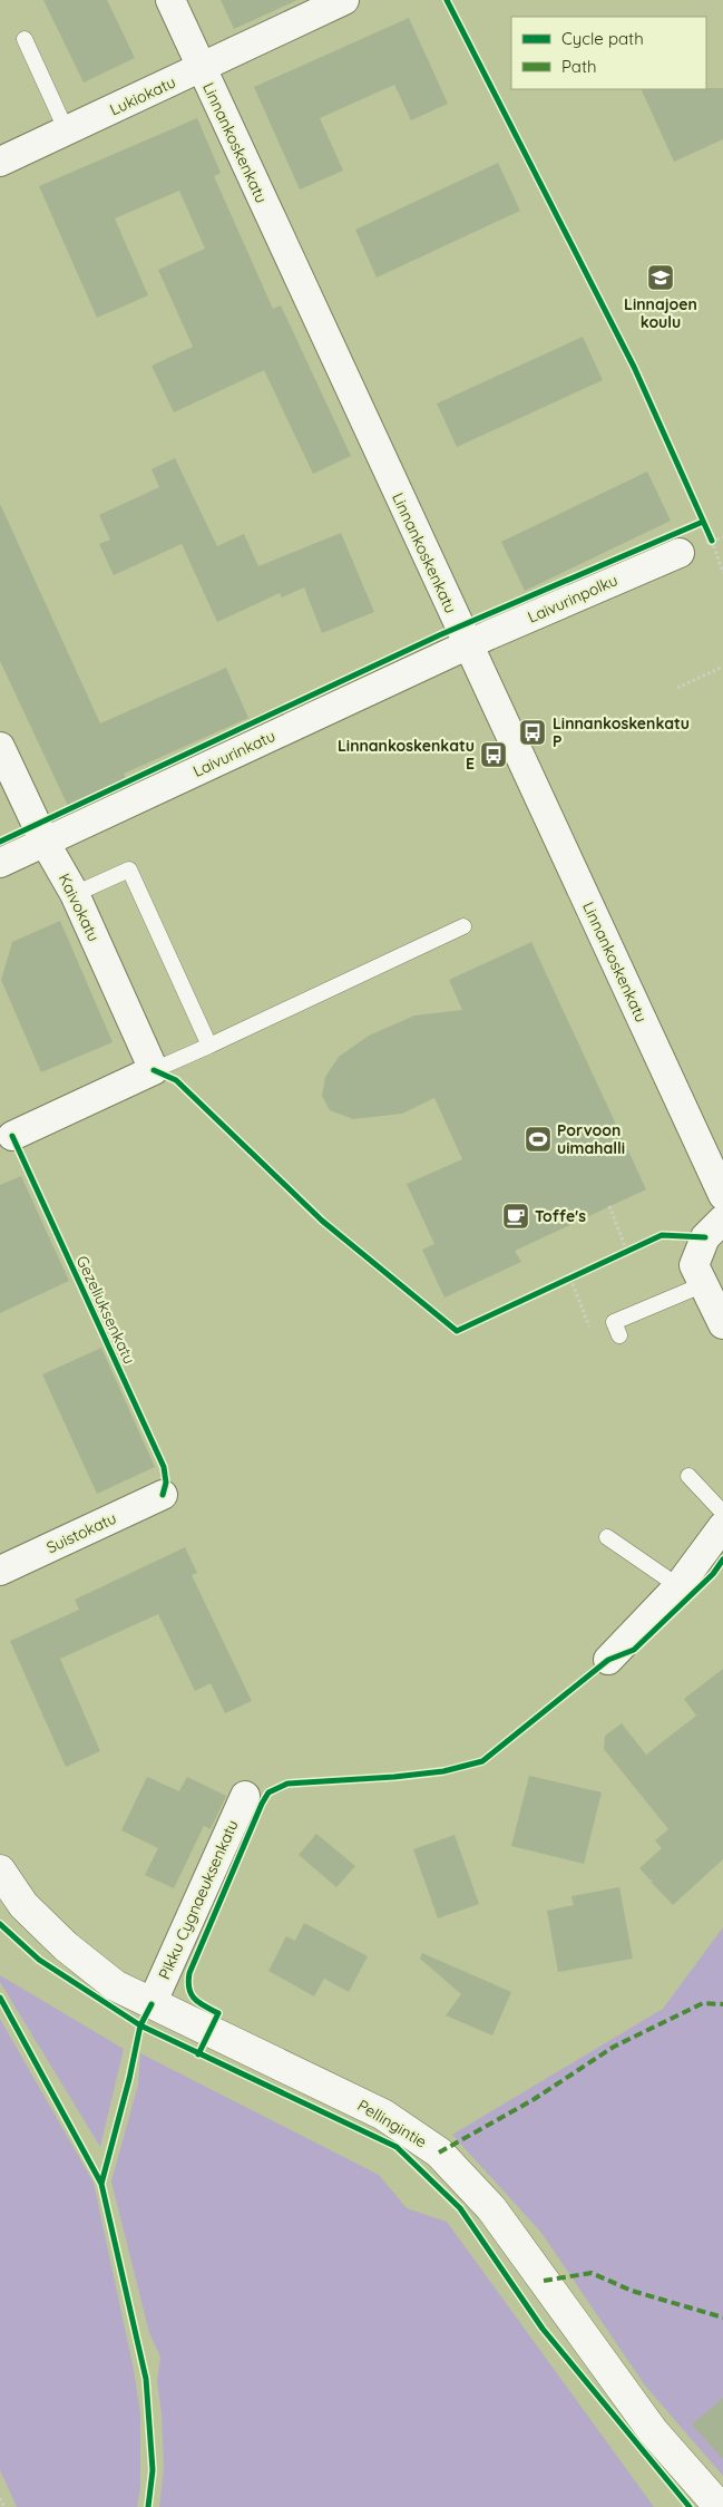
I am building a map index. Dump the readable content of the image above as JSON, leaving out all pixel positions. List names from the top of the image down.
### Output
{
  "streets": {
    "street": [
      "Lukiokatu",
      "Linnankoskenkatu",
      "Laivurinpolku",
      "Laivurinkatu",
      "Kaivokatu",
      "Suistokatu",
      "Pikku Cygnaeuksenkatu",
      "Pellingintie"
    ],
    "cycle path": ["Gezeliuksenkatu"]
  },
  "crossings": [
    ["Lukiokatu", "Linnankoskenkatu"],
    ["Linnankoskenkatu", "Laivurinpolku"],
    ["Linnankoskenkatu", "Laivurinkatu"],
    ["Laivurinpolku", "Laivurinkatu"],
    ["Laivurinkatu", "Kaivokatu"],
    ["Pikku Cygnaeuksenkatu", "Pellingintie"]
  ],
  "places": {
    "school or university": ["Linnajoen koulu"],
    "bus stop": ["Linnankoskenkatu P", "Linnankoskenkatu E"],
    "sports": ["Porvoon uimahalli"],
    "cafe": ["Toffe's"]
  },
  "legend": ["Cycle path", "Path"]
}
